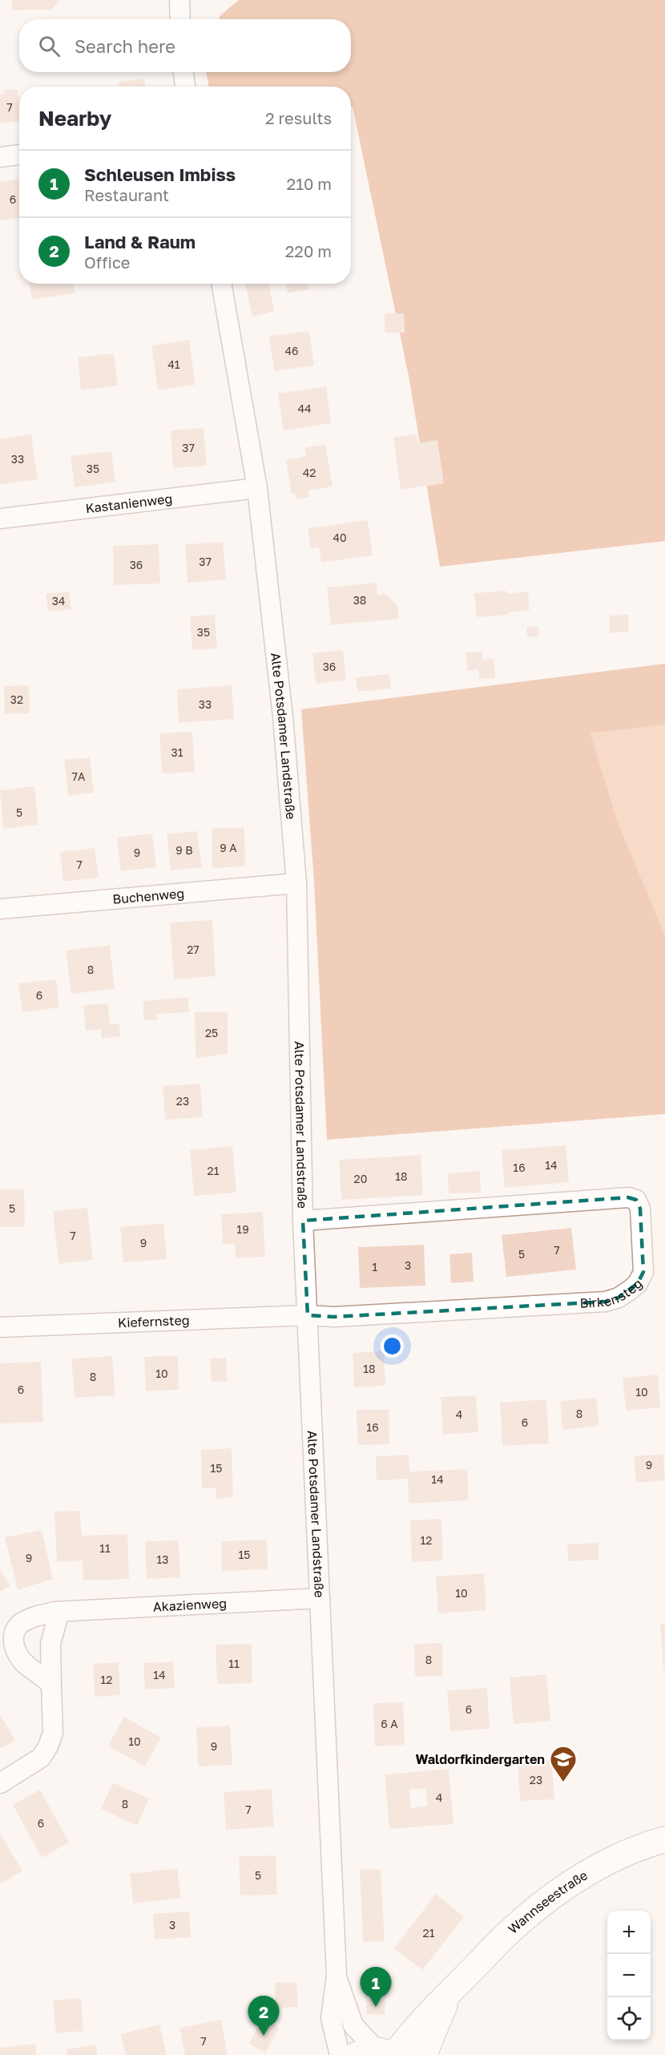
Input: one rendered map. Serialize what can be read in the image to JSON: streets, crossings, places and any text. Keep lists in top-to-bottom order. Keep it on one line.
{"streets":{"street":["Kastanienweg","Alte Potsdamer Landstraße","Buchenweg","Birkensteg","Kiefernsteg","Akazienweg","Wannseestraße"]},"crossings":[["Kastanienweg","Alte Potsdamer Landstraße"],["Alte Potsdamer Landstraße","Buchenweg"],["Alte Potsdamer Landstraße","Birkensteg"],["Alte Potsdamer Landstraße","Kiefernsteg"],["Alte Potsdamer Landstraße","Akazienweg"],["Alte Potsdamer Landstraße","Wannseestraße"],["Birkensteg","Kiefernsteg"]],"places":{"school or university":["Waldorfkindergarten"]},"house_numbers":["7","6","46","41","44","37","33","35","42","40","37","36","38","34","35","36","32","33","31","7A","5","9 A","9 B","9","7","27","8","6","25","23","14","16","21","18","20","5","19","7","9","7","5","3","1","18","10","8","6","10","8","4","6","16","9","15","14","12","11","15","9","13","10","8","11","14","12","6","6 A","10","9","23","4","8","7","6","5","3","21","7"],"page":{"search":"Search here","heading":["Nearby","2 results"],"list":[{"mark":"1","name":"Schleusen Imbiss","note":"Restaurant","value":"210 m"},{"mark":"2","name":"Land & Raum","note":"Office","value":"220 m"}],"map_buttons":["+","−"],"pins":["1","2"]}}
